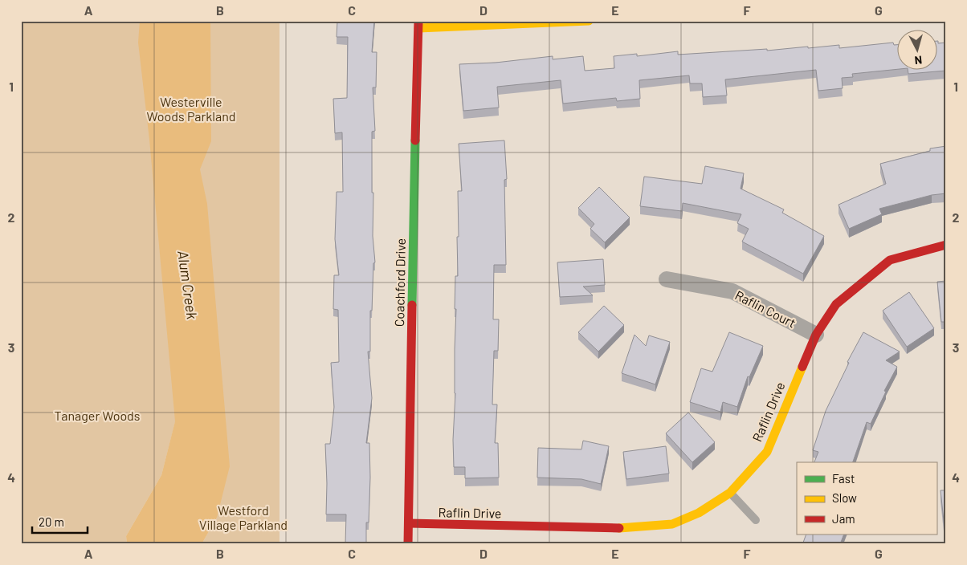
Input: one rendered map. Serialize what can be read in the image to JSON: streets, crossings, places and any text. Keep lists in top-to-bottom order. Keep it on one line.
{"streets":{"street":["Coachford Drive","Raflin Court","Raflin Drive"]},"crossings":[["Coachford Drive","Raflin Drive"],["Raflin Court","Raflin Drive"]],"water":["Alum Creek"],"parks":["Westerville Woods Parkland","Tanager Woods","Westford Village Parkland"],"legend":["Fast","Slow","Jam"],"scale_bar":"20 m","north":"bottom","grid":{"columns":["A","B","C","D","E","F","G"],"rows":["1","2","3","4"]}}
